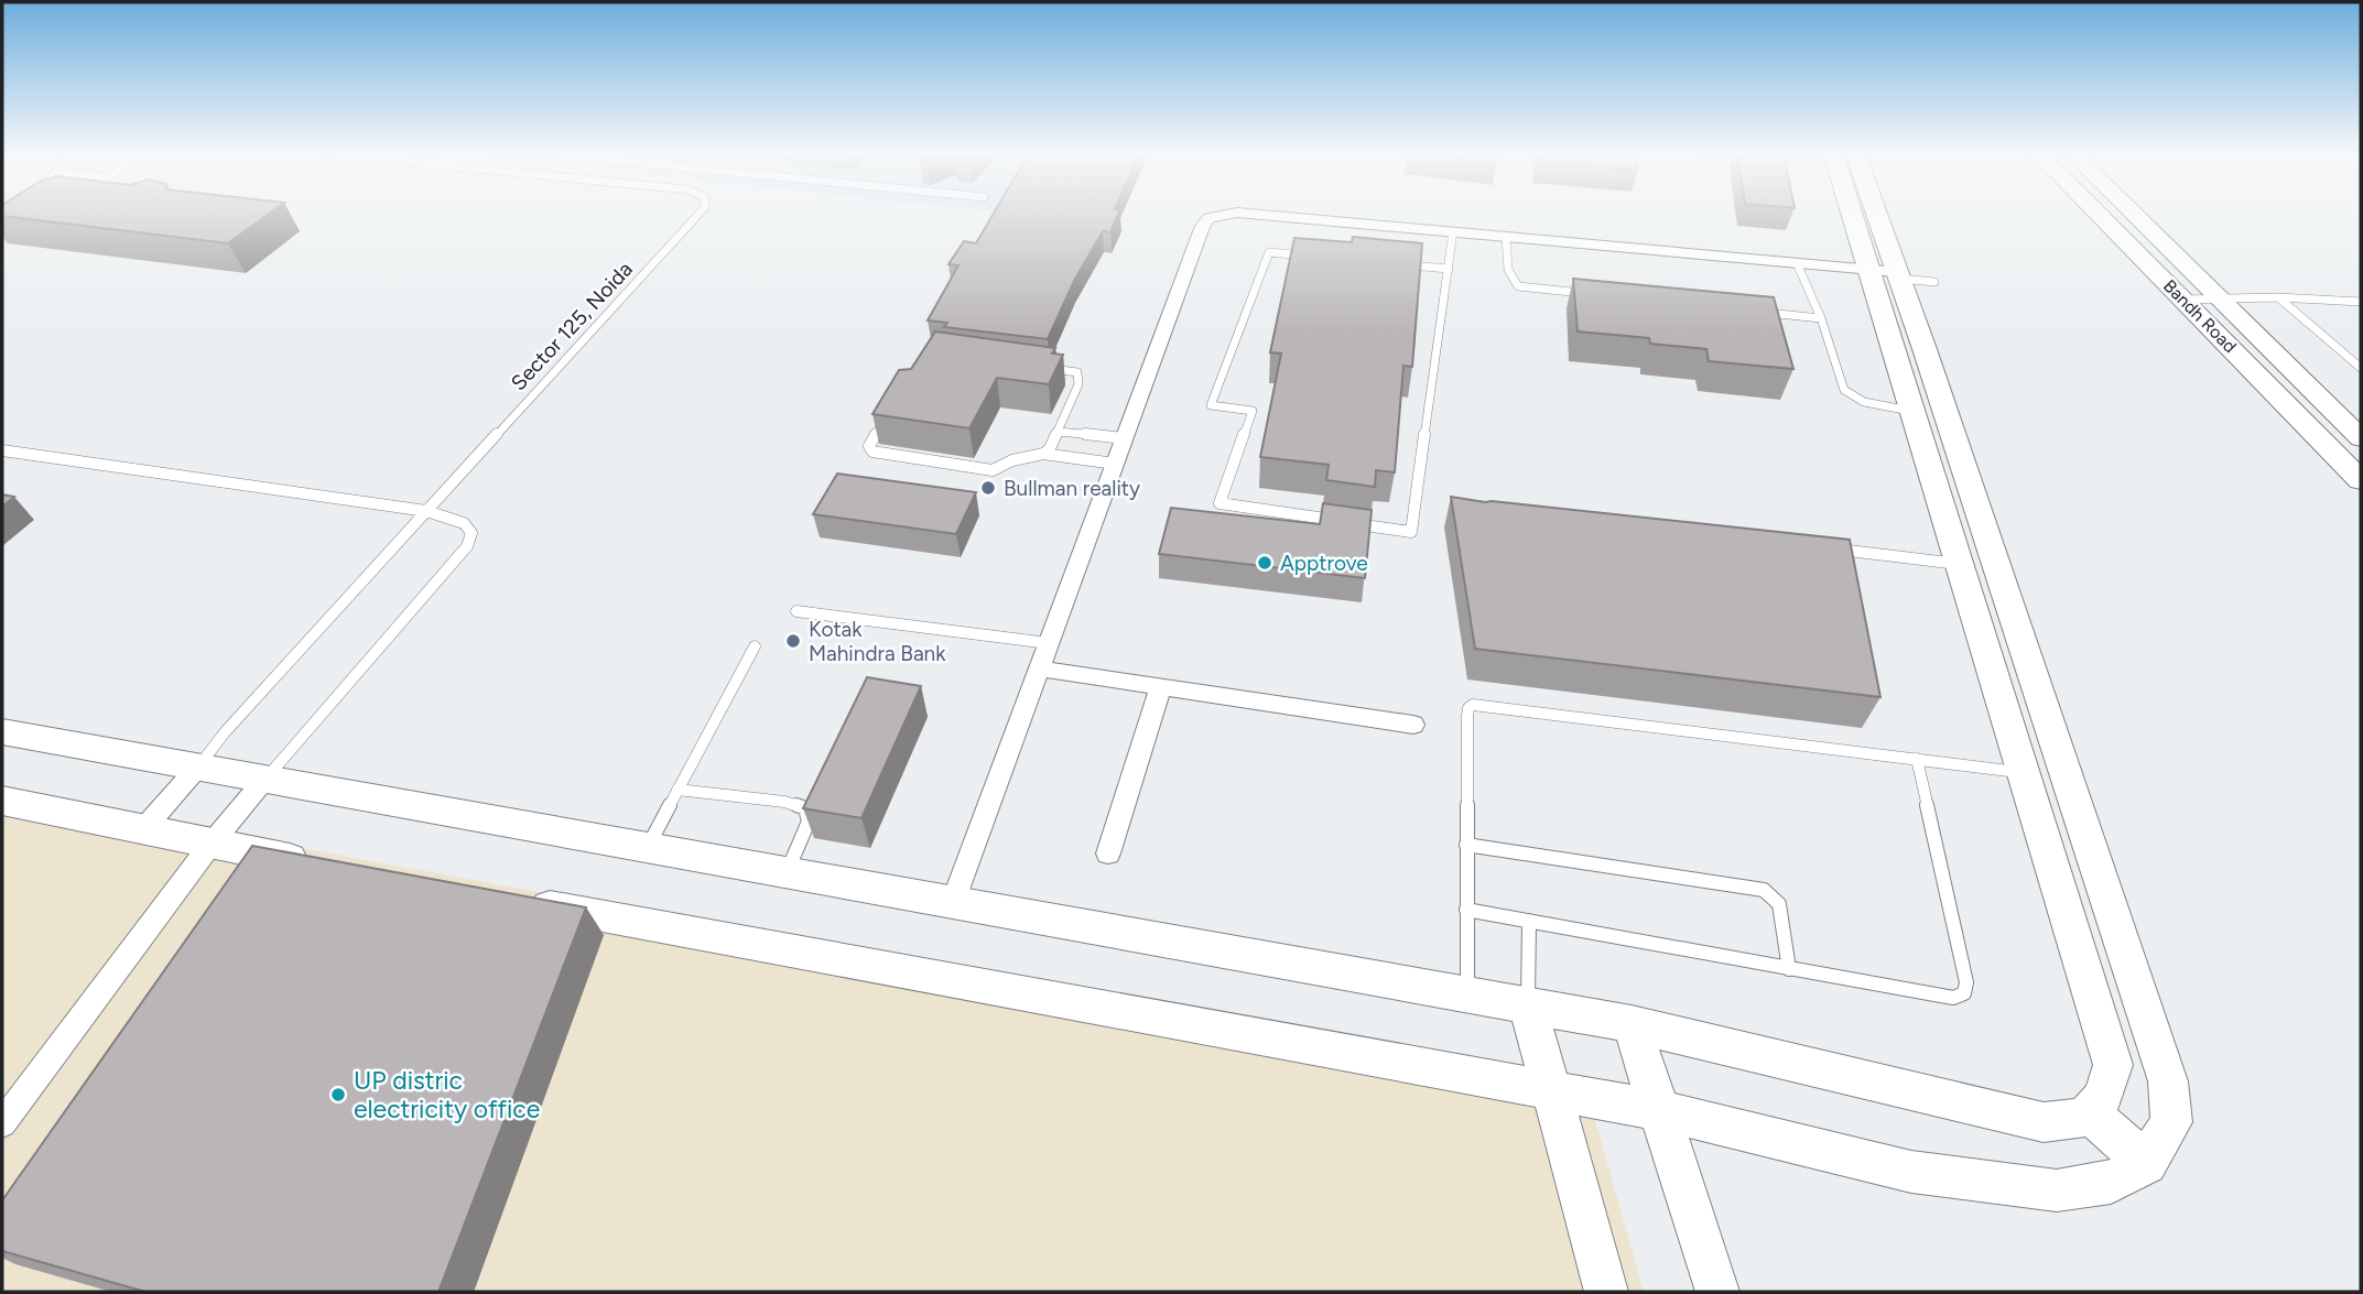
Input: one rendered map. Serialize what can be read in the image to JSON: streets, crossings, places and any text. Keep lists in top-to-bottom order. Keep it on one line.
{"streets":{"street":["Bandh Road"],"lane":["Sector 125, Noida"]},"places":["Bullman reality","Apptrove","Kotak Mahindra Bank","UP distric electricity office"]}
